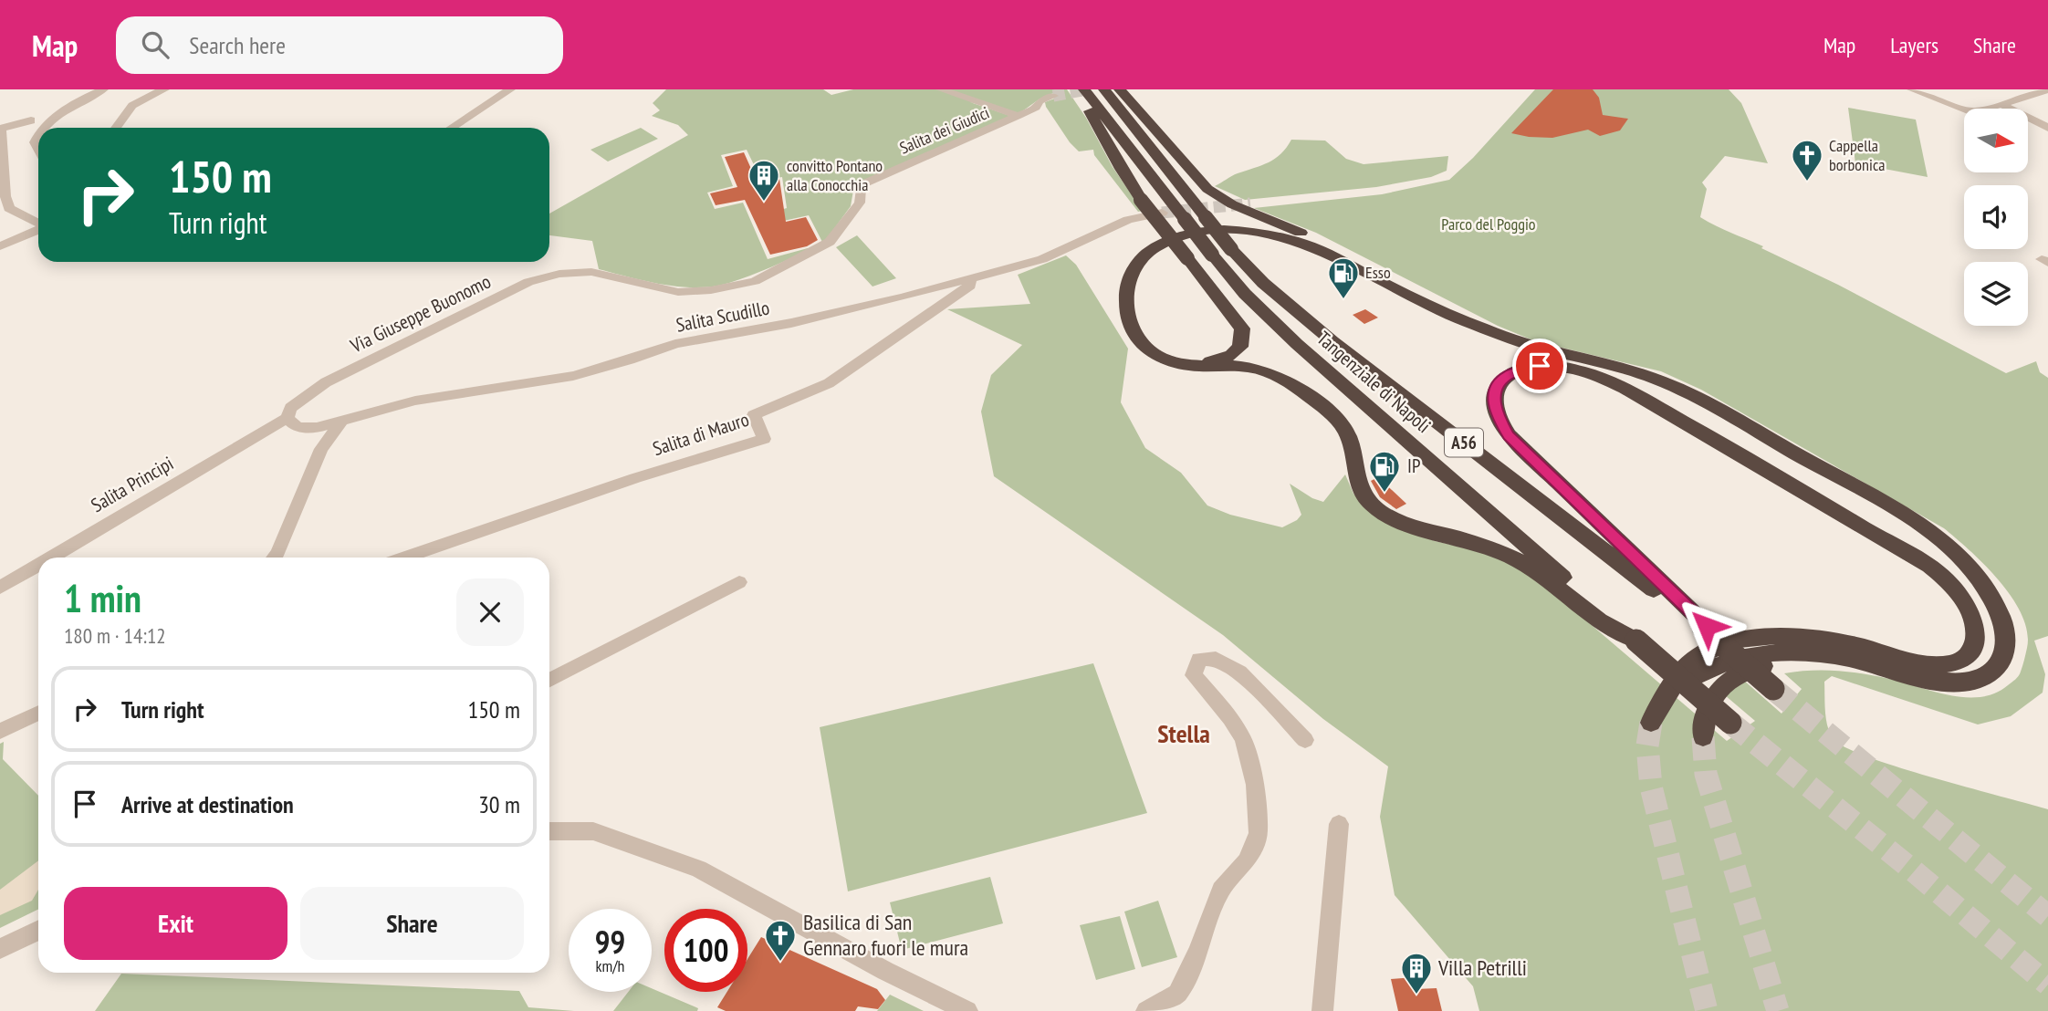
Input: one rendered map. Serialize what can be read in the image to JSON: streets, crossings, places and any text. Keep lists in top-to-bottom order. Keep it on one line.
{"streets":{"highway":["Tangenziale di Napoli","A56"],"street":["Salita dei Giudici","Via Giuseppe Buonomo","Salita Scudillo","Salita di Mauro","Salita Principi"]},"crossings":[["Salita dei Giudici","Via Giuseppe Buonomo"],["Via Giuseppe Buonomo","Salita Scudillo"],["Via Giuseppe Buonomo","Salita Principi"],["Salita Scudillo","Salita di Mauro"],["Salita Scudillo","Salita Principi"]],"districts":["Stella"],"parks":["Parco del Poggio"],"places":{"church":["Cappella borbonica","Basilica di San Gennaro fuori le mura"],"building":["convitto Pontano alla Conocchia","Villa Petrilli"],"fuel station":["Esso","IP"]},"north":"right","page":{"header":"Map","search":"Search here","nav":["Map","Layers","Share"],"turn":["150 m","Turn right"],"heading":["1 min","180 m · 14:12"],"list":[{"name":"Turn right","value":"150 m"},{"name":"Arrive at destination","value":"30 m"}],"buttons":["Exit","Share"],"speed":"99 km/h","limit":"100"}}
